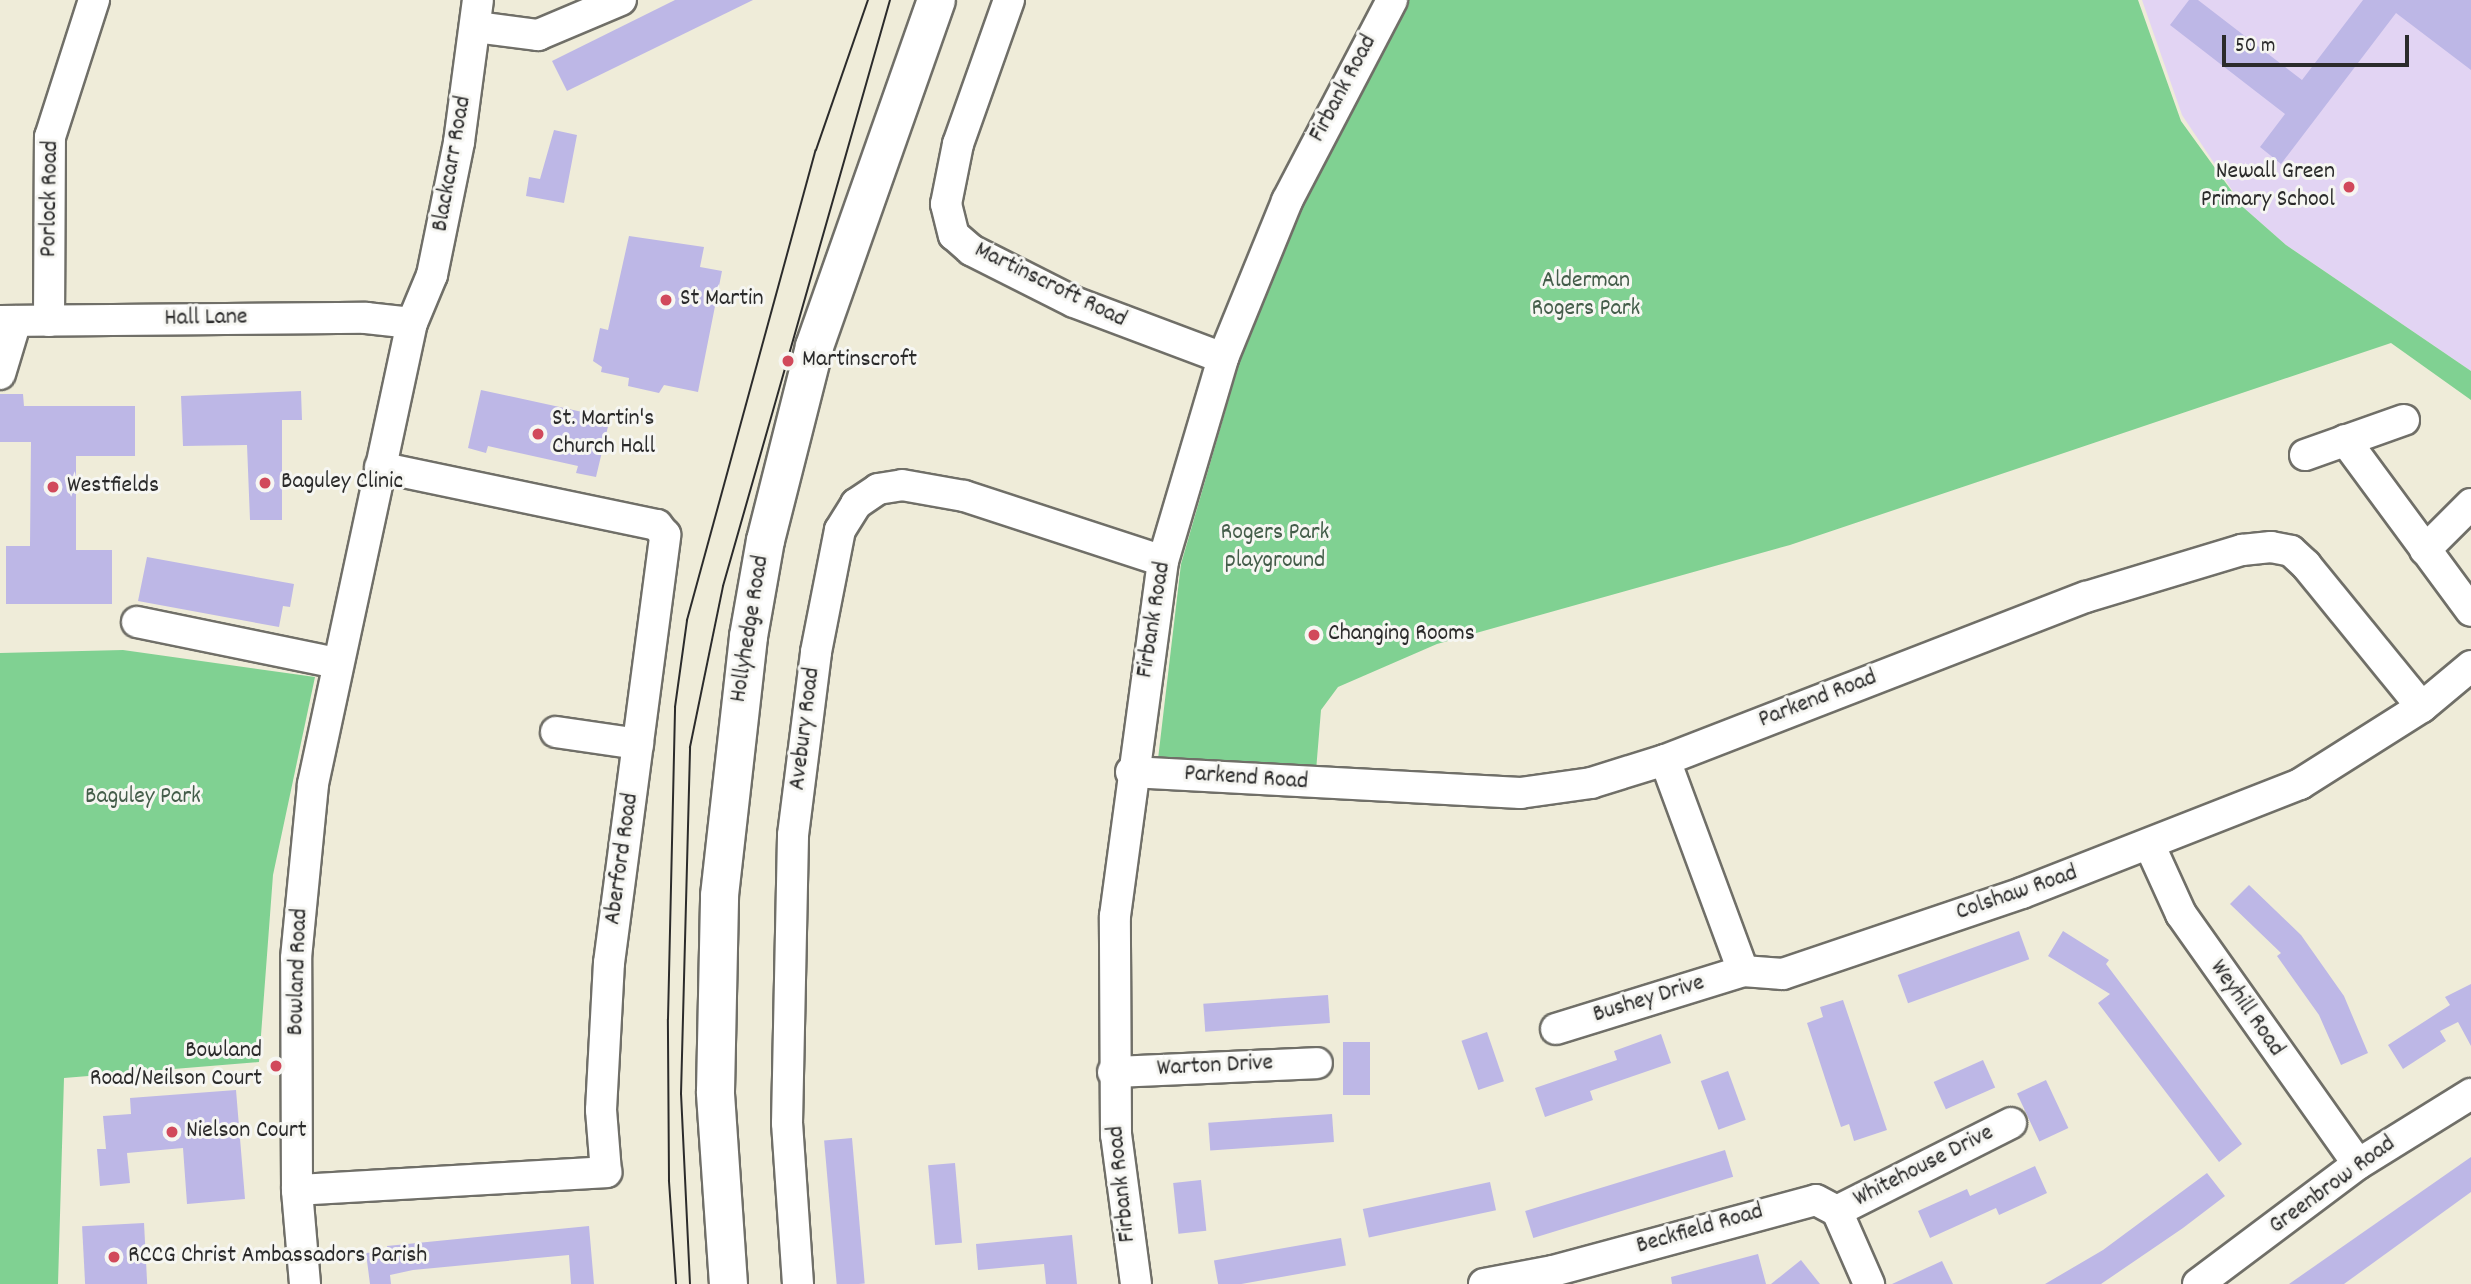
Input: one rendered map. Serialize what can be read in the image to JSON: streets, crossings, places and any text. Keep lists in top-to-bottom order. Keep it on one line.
{"streets":{"street":["Firbank Road","Blackcarr Road","Porlock Road","Martinscroft Road","Hall Lane","Hollyhedge Road","Parkend Road","Avebury Road","Aberford Road","Colshaw Road","Bowland Road","Bushey Drive","Weyhill Road","Warton Drive","Whitehouse Drive","Greenbrow Road","Beckfield Road"]},"crossings":[["Firbank Road","Martinscroft Road"],["Firbank Road","Parkend Road"],["Firbank Road","Avebury Road"],["Firbank Road","Warton Drive"],["Blackcarr Road","Hall Lane"],["Blackcarr Road","Bowland Road"],["Porlock Road","Hall Lane"],["Hall Lane","Bowland Road"],["Parkend Road","Colshaw Road"],["Aberford Road","Bowland Road"],["Colshaw Road","Bushey Drive"],["Colshaw Road","Weyhill Road"],["Weyhill Road","Greenbrow Road"],["Whitehouse Drive","Beckfield Road"]],"parks":["Alderman Rogers Park","Rogers Park playground","Baguley Park"],"places":["Newall Green Primary School","St Martin","Martinscroft","St. Martin's Church Hall","Baguley Clinic","Westfields","Changing Rooms","Bowland Road/Neilson Court","Nielson Court","RCCG Christ Ambassadors Parish"],"scale_bar":"50 m"}
